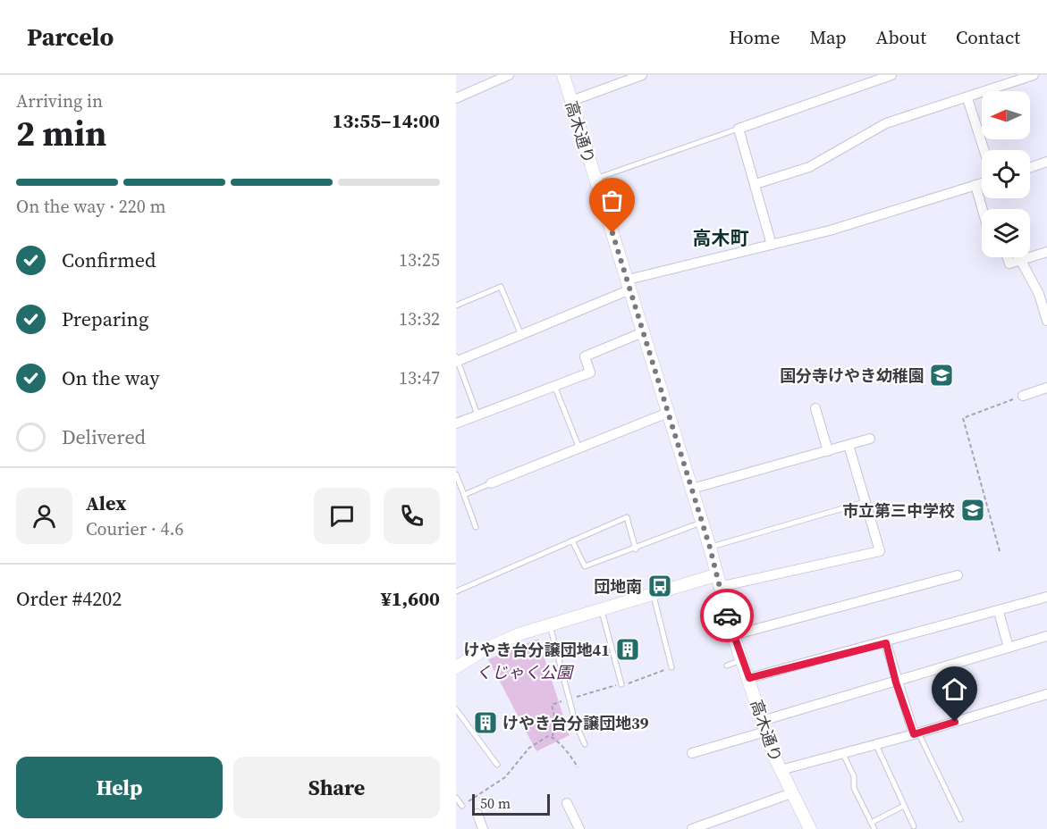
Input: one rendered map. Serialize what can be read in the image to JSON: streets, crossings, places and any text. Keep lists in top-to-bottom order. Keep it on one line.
{"streets":{"street":["高木通り"]},"districts":["高木町"],"parks":["くじゃく公園"],"places":{"school or university":["国分寺けやき幼稚園","市立第三中学校"],"bus stop":["団地南"],"building":["けやき台分譲団地41","けやき台分譲団地39"]},"scale_bar":"50 m","north":"left","page":{"header":"Parcelo","nav":["Home","Map","About","Contact"],"heading":["2 min","Arriving in","13:55–14:00"],"panel":["Alex","Courier · 4.6","Order #4202","¥1,600"],"bar":"On the way · 220 m","list":[["Confirmed","13:25"],["Preparing","13:32"],["On the way","13:47"],"Delivered"],"buttons":["Help","Share"],"scale":"50 m"}}
